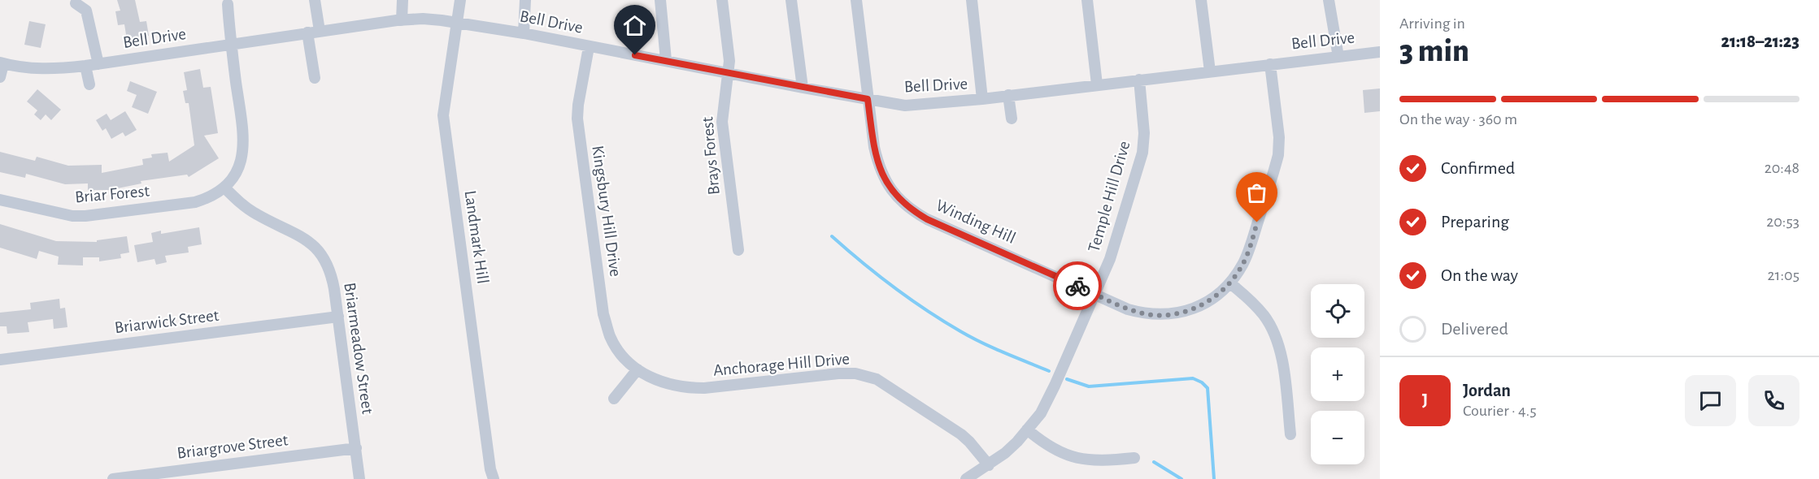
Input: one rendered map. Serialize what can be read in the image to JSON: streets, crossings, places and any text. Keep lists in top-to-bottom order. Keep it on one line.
{"streets":{"street":["Bell Drive","Brays Forest","Briar Forest","Temple Hill Drive","Kingsbury Hill Drive","Winding Hill","Landmark Hill","Briarwick Street","Briarmeadow Street","Anchorage Hill Drive","Briargrove Street"]},"crossings":[["Bell Drive","Brays Forest"],["Bell Drive","Temple Hill Drive"],["Bell Drive","Kingsbury Hill Drive"],["Bell Drive","Winding Hill"],["Bell Drive","Landmark Hill"],["Briar Forest","Briarmeadow Street"],["Temple Hill Drive","Winding Hill"],["Temple Hill Drive","Anchorage Hill Drive"],["Kingsbury Hill Drive","Anchorage Hill Drive"],["Briarwick Street","Briarmeadow Street"],["Briarmeadow Street","Briargrove Street"]],"page":{"heading":["3 min","Arriving in","21:18–21:23"],"panel":["Jordan","Courier · 4.5"],"bar":"On the way · 360 m","list":[["Confirmed","20:48"],["Preparing","20:53"],["On the way","21:05"],"Delivered"],"map_buttons":["+","−"],"round":"J"}}
